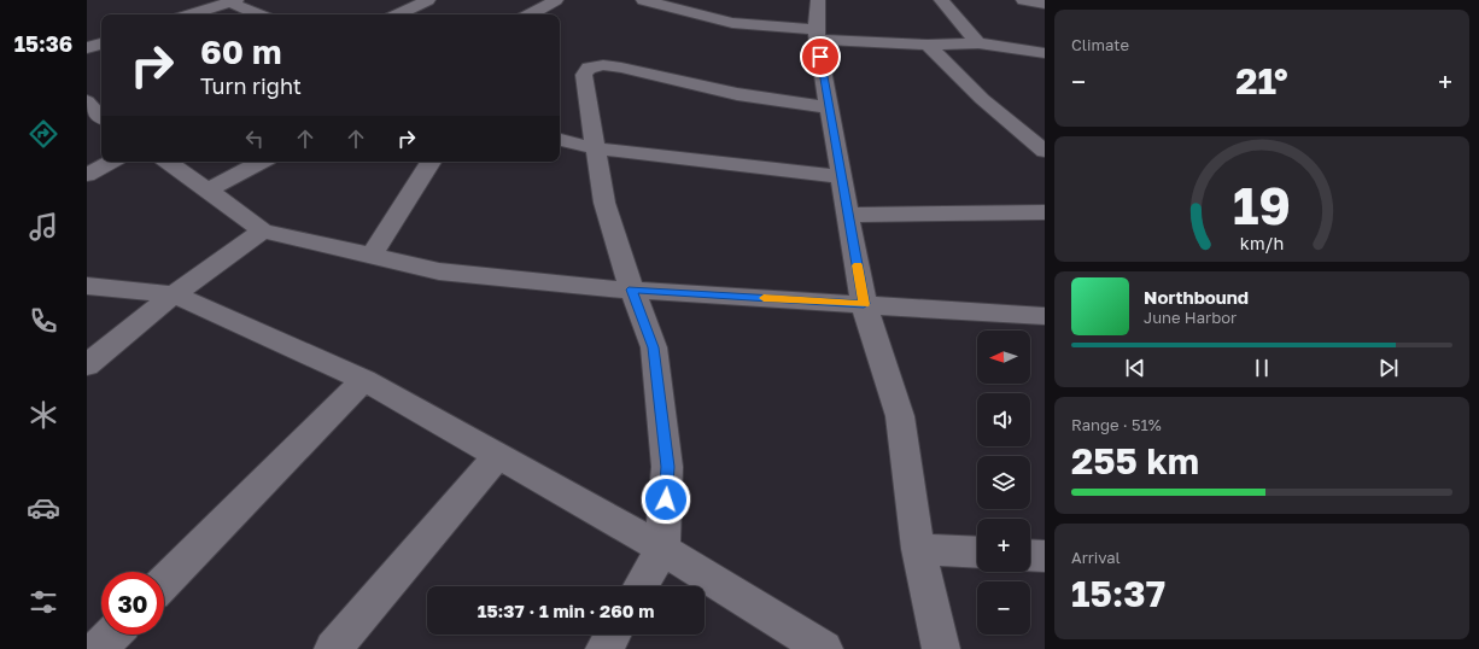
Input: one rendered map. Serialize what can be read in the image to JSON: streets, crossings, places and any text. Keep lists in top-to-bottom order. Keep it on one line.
{"north":"left","page":{"tabs":"15:36","tile":["Climate",["Range · 51%","255 km"],["Arrival","15:37"]],"turn":["60 m","Turn right"],"heat":["−","21°","+"],"song":["Northbound","June Harbor"],"map_buttons":["+","−"],"limit":"30","trip":"15:37 · 1 min · 260 m","gauge":["19","km/h"]}}
